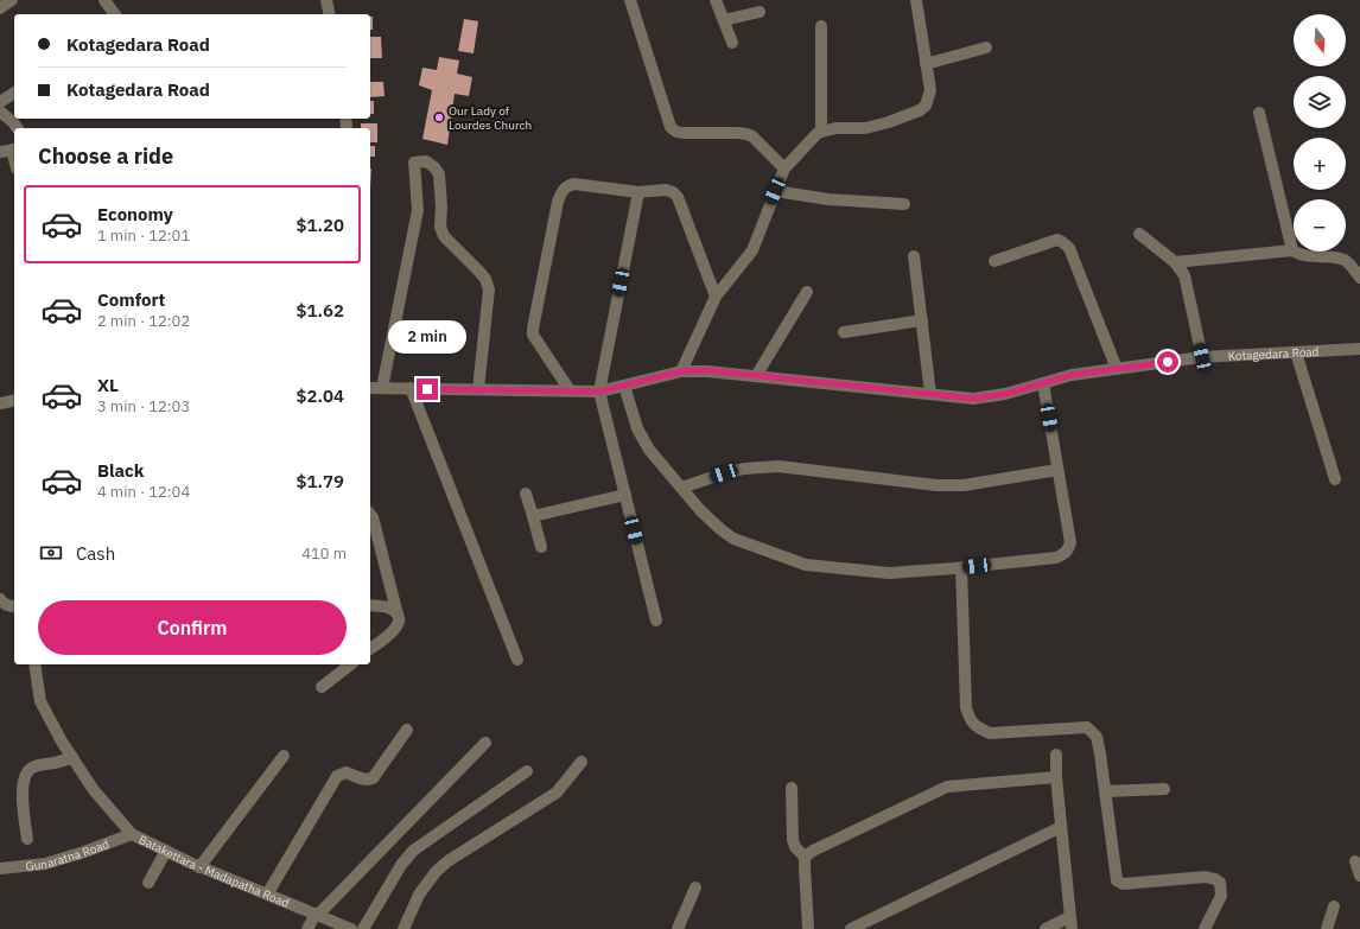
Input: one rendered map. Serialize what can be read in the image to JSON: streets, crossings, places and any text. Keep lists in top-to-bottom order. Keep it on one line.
{"streets":{"street":["Kotagedara Road","Gunaratna Road","Batakettara - Madapatha Road"]},"crossings":[["Gunaratna Road","Batakettara - Madapatha Road"]],"places":["Our Lady of Lourdes Church"],"north":"bottom","page":{"map_buttons":["+","−"],"banner":["Kotagedara Road","Kotagedara Road"],"heading":"Choose a ride","list":[{"name":"Economy","note":"1 min · 12:01","value":"$1.20"},{"name":"Comfort","note":"2 min · 12:02","value":"$1.62"},{"name":"XL","note":"3 min · 12:03","value":"$2.04"},{"name":"Black","note":"4 min · 12:04","value":"$1.79"}],"bubble":"2 min","pay":["Cash","410 m"],"buttons":"Confirm"}}
